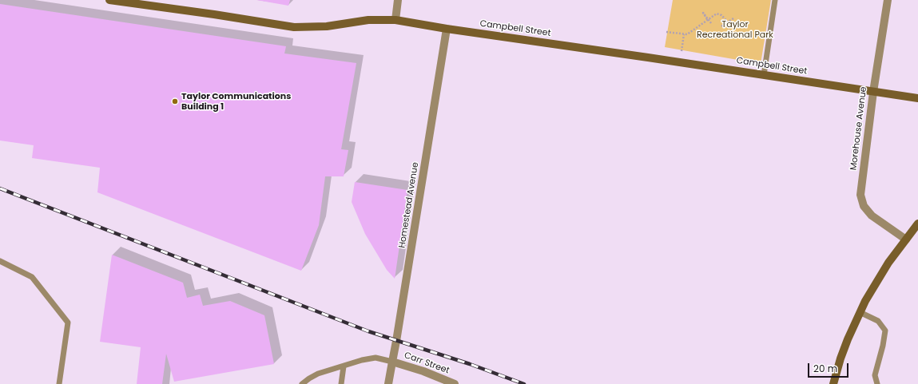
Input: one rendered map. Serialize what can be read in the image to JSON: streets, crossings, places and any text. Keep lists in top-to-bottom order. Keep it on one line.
{"streets":{"street":["Campbell Street","Morehouse Avenue","Homestead Avenue","Carr Street"]},"crossings":[["Campbell Street","Morehouse Avenue"],["Campbell Street","Homestead Avenue"],["Homestead Avenue","Carr Street"]],"parks":["Taylor Recreational Park"],"places":["Taylor Communications Building 1"],"scale_bar":"20 m"}
